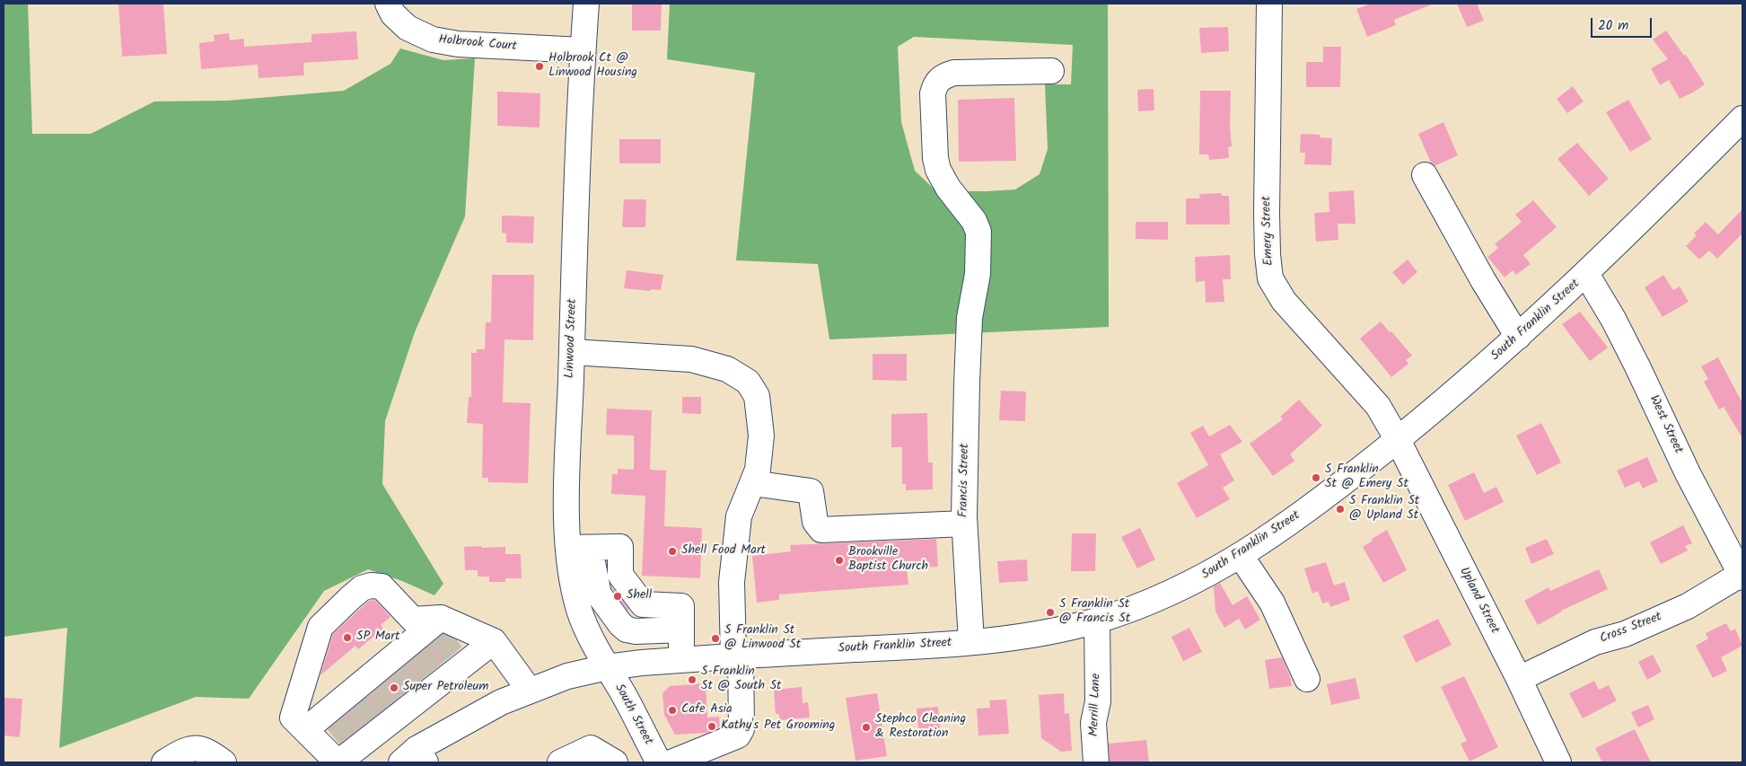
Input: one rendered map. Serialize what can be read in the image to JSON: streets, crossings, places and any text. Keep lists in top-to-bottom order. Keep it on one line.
{"streets":{"main road":["Holbrook Court","Emery Street","South Franklin Street","Linwood Street","West Street","Francis Street","Upland Street","Cross Street","Merrill Lane","South Street"]},"crossings":[["Holbrook Court","Linwood Street"],["Emery Street","South Franklin Street"],["Emery Street","Upland Street"],["South Franklin Street","Linwood Street"],["South Franklin Street","West Street"],["South Franklin Street","Francis Street"],["South Franklin Street","Upland Street"],["South Franklin Street","Merrill Lane"],["South Franklin Street","South Street"],["Linwood Street","South Street"],["West Street","Cross Street"],["Upland Street","Cross Street"]],"places":["Holbrook Ct @ Linwood Housing","S Franklin St @ Emery St","S Franklin St @ Upland St","Shell Food Mart","Brookville Baptist Church","Shell","S Franklin St @ Francis St","SP Mart","S Franklin St @ Linwood St","S Franklin St @ South St","Super Petroleum","Cafe Asia","Kathy's Pet Grooming","Stephco Cleaning & Restoration"],"scale_bar":"20 m"}
